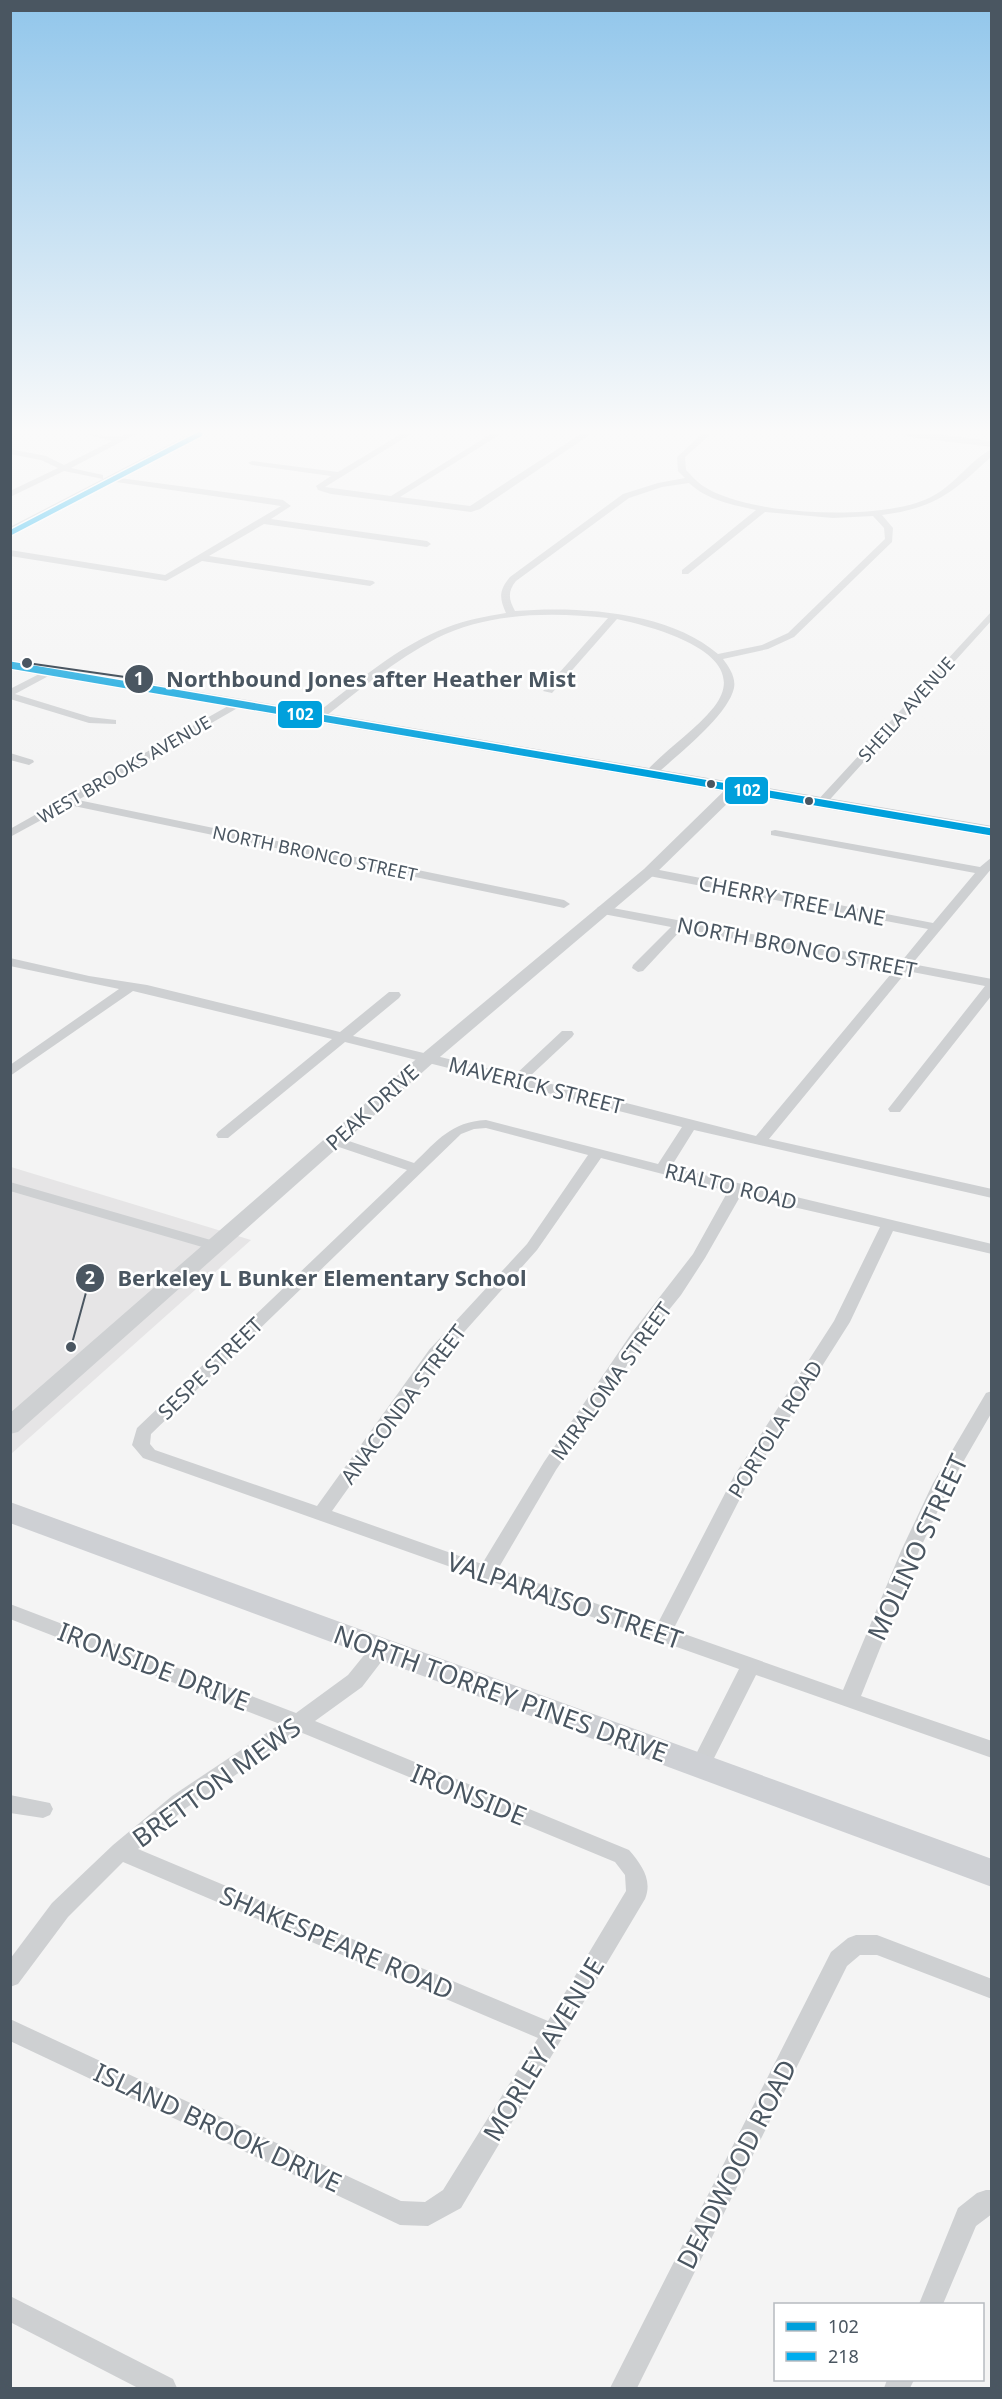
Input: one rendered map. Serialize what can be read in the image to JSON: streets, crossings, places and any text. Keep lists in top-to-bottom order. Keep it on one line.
{"streets":{"main road":["NORTH TORREY PINES DRIVE"],"street":["SHEILA AVENUE","WEST BROOKS AVENUE","NORTH BRONCO STREET","CHERRY TREE LANE","MAVERICK STREET","PEAK DRIVE","RIALTO ROAD","SESPE STREET","MIRALOMA STREET","ANACONDA STREET","PORTOLA ROAD","MOLINO STREET","VALPARAISO STREET","IRONSIDE DRIVE","BRETTON MEWS","IRONSIDE","SHAKESPEARE ROAD","MORLEY AVENUE","ISLAND BROOK DRIVE","DEADWOOD ROAD"]},"crossings":[["WEST BROOKS AVENUE","NORTH BRONCO STREET"],["NORTH BRONCO STREET","PEAK DRIVE"],["CHERRY TREE LANE","PEAK DRIVE"],["MAVERICK STREET","PEAK DRIVE"],["RIALTO ROAD","SESPE STREET"],["RIALTO ROAD","MIRALOMA STREET"],["RIALTO ROAD","ANACONDA STREET"],["RIALTO ROAD","PORTOLA ROAD"],["SESPE STREET","VALPARAISO STREET"],["MIRALOMA STREET","VALPARAISO STREET"],["ANACONDA STREET","VALPARAISO STREET"],["PORTOLA ROAD","VALPARAISO STREET"],["MOLINO STREET","VALPARAISO STREET"],["IRONSIDE DRIVE","BRETTON MEWS"],["IRONSIDE DRIVE","IRONSIDE"],["NORTH TORREY PINES DRIVE","BRETTON MEWS"],["BRETTON MEWS","IRONSIDE"],["BRETTON MEWS","SHAKESPEARE ROAD"],["IRONSIDE","MORLEY AVENUE"],["SHAKESPEARE ROAD","MORLEY AVENUE"],["MORLEY AVENUE","ISLAND BROOK DRIVE"]],"places":["Northbound Jones after Heather Mist","Berkeley L Bunker Elementary School"],"lines":["transit line 102"],"legend":["102","218"]}
